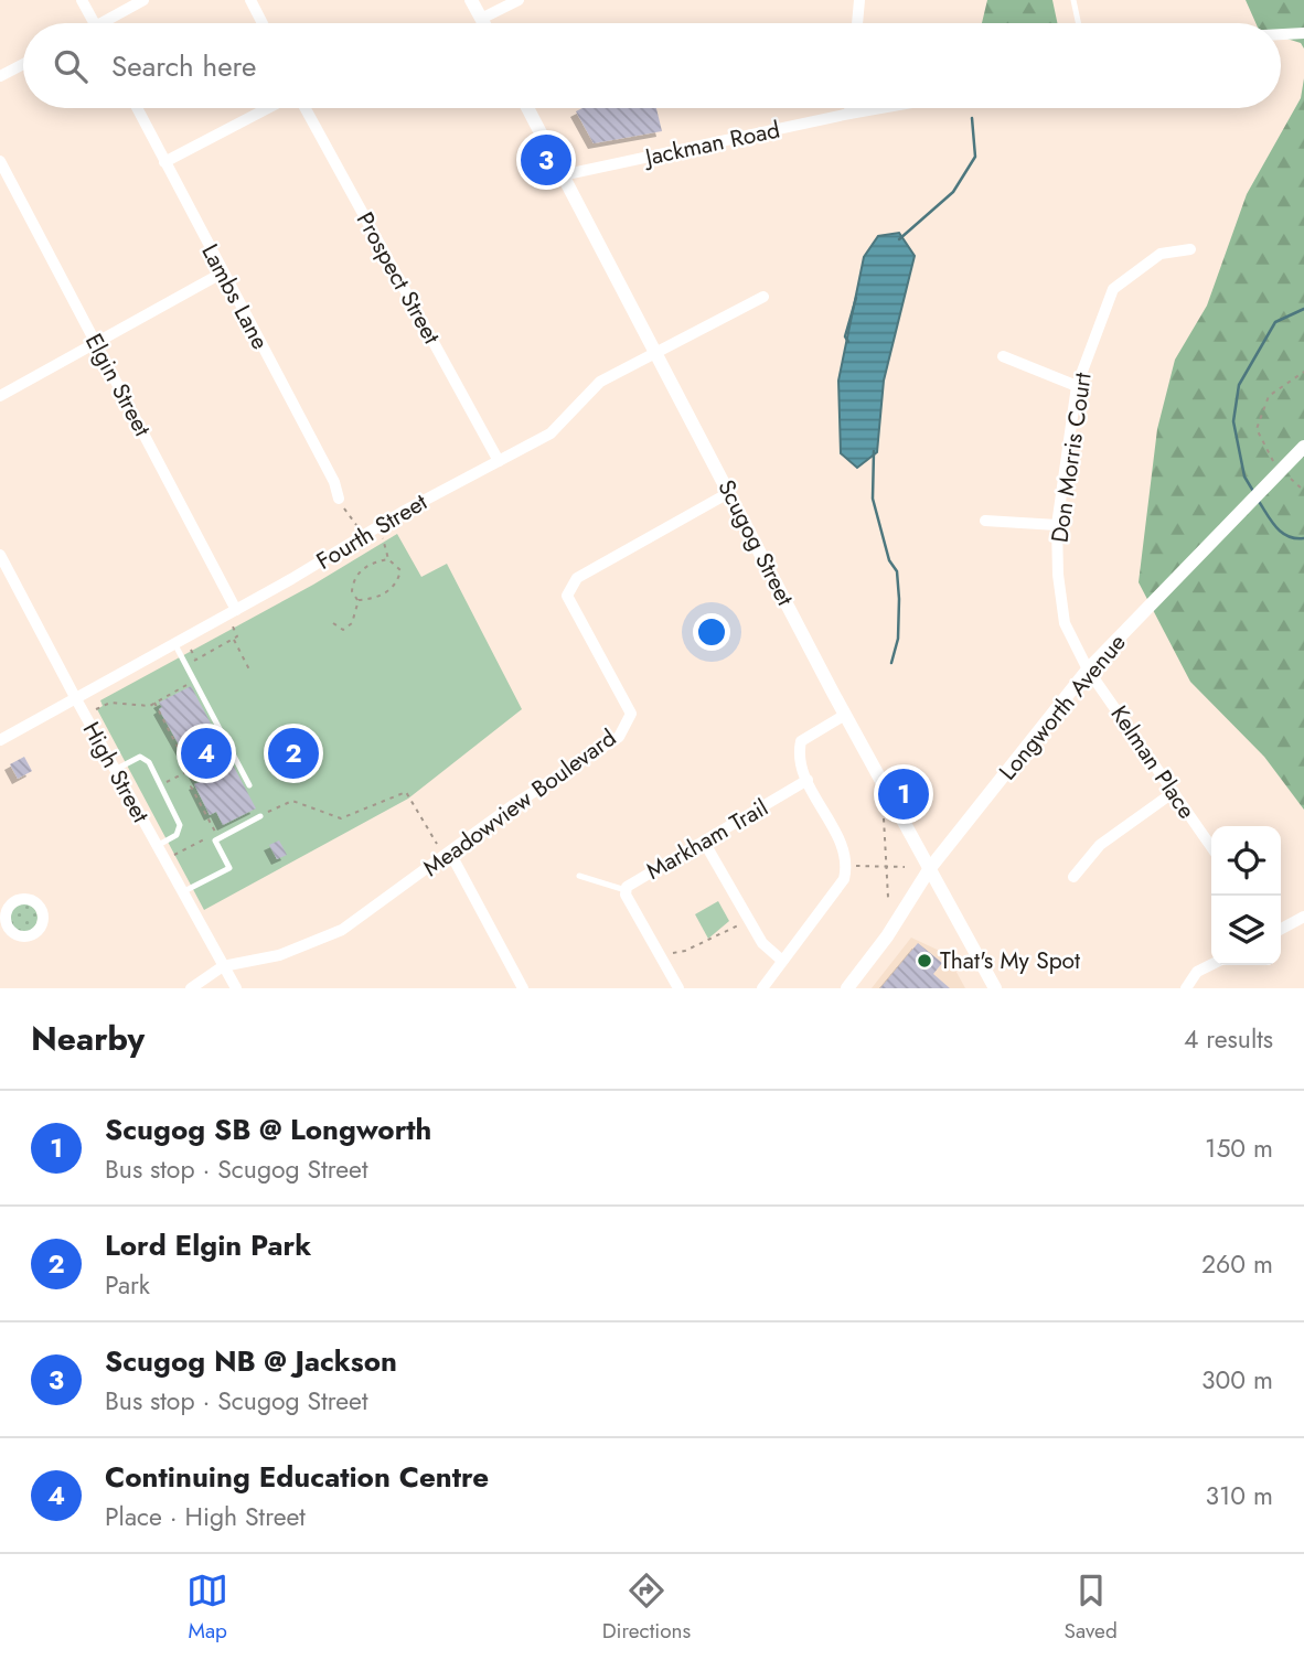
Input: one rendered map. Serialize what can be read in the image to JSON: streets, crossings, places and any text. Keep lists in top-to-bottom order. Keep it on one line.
{"streets":{"street":["Jackman Road","Prospect Street","Lambs Lane","Elgin Street","Don Morris Court","Fourth Street","Scugog Street","Longworth Avenue","Kelman Place","High Street","Meadowview Boulevard","Markham Trail"]},"crossings":[["Jackman Road","Scugog Street"],["Prospect Street","Fourth Street"],["Elgin Street","Fourth Street"],["Don Morris Court","Longworth Avenue"],["Don Morris Court","Kelman Place"],["Fourth Street","Scugog Street"],["Fourth Street","High Street"],["Scugog Street","Longworth Avenue"],["Scugog Street","Meadowview Boulevard"],["Longworth Avenue","Kelman Place"],["High Street","Meadowview Boulevard"]],"places":["That's My Spot"],"page":{"search":"Search here","pins":["3","2","4","1"],"heading":["Nearby","4 results"],"list":[{"mark":"1","name":"Scugog SB @ Longworth","note":"Bus stop · Scugog Street","value":"150 m"},{"mark":"2","name":"Lord Elgin Park","note":"Park","value":"260 m"},{"mark":"3","name":"Scugog NB @ Jackson","note":"Bus stop · Scugog Street","value":"300 m"},{"mark":"4","name":"Continuing Education Centre","note":"Place · High Street","value":"310 m"}],"nav":["Map","Directions","Saved"]}}
